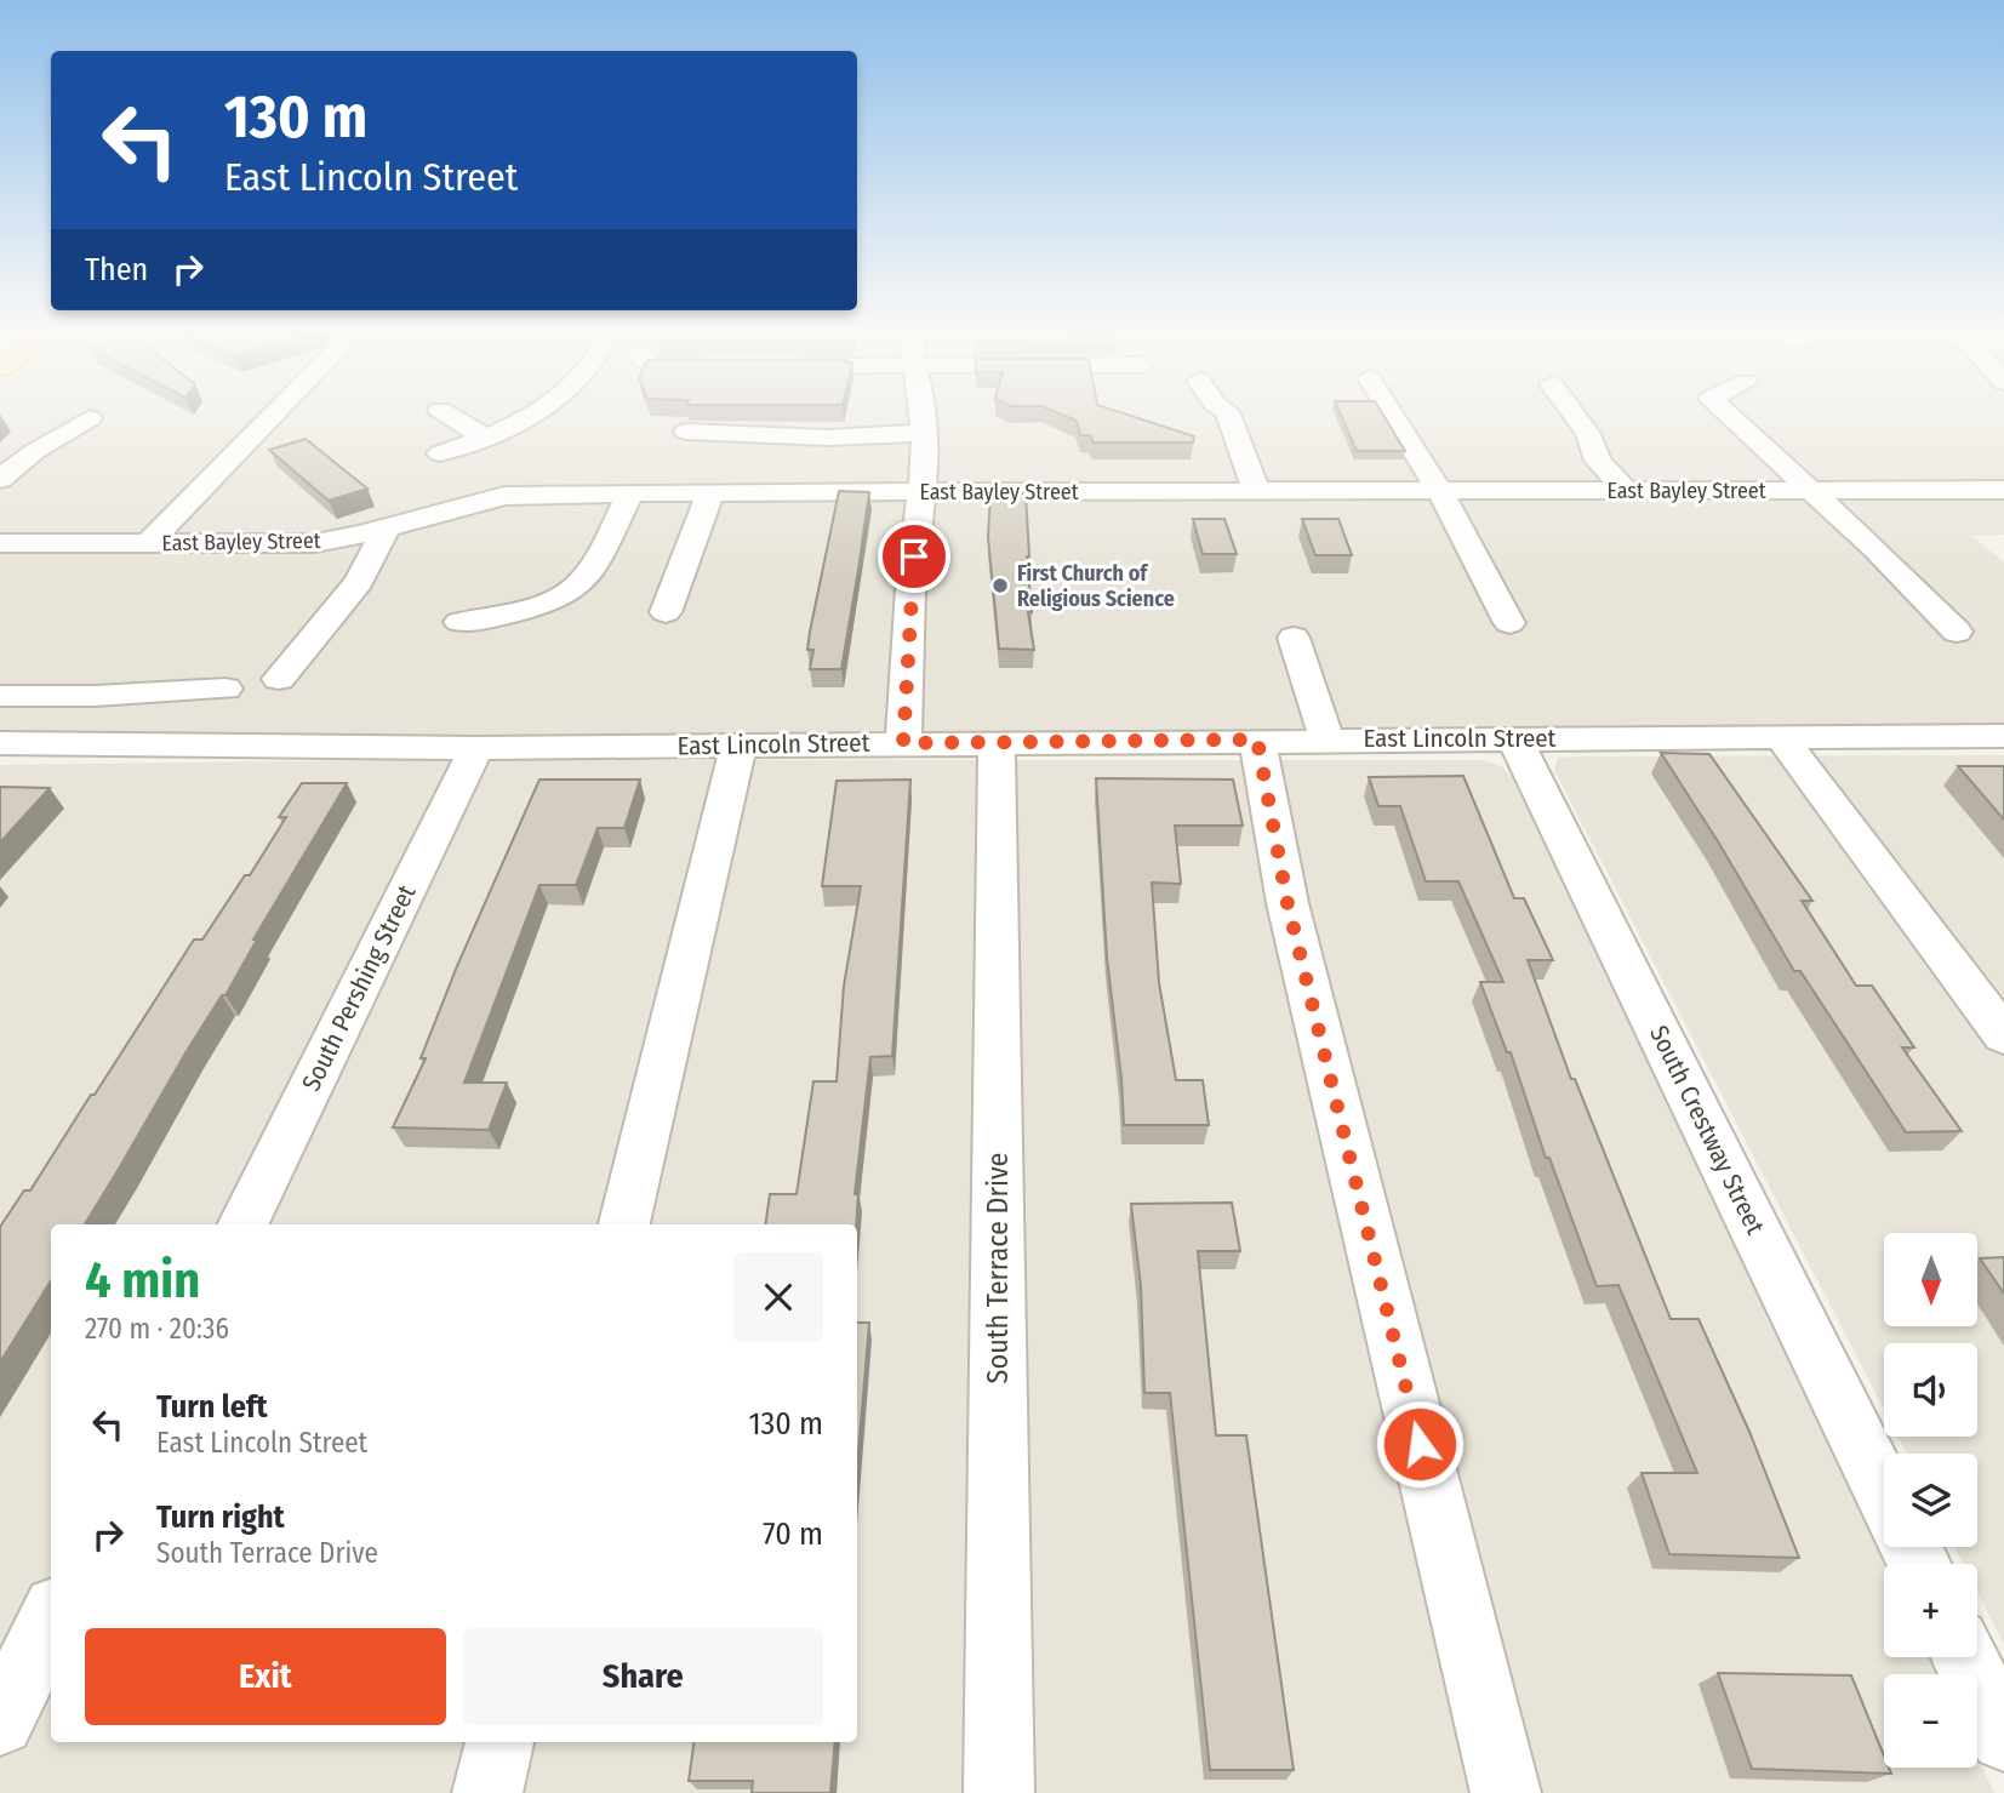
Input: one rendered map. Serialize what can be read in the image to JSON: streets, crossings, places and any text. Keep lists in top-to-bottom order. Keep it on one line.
{"streets":{"street":["East Bayley Street","East Lincoln Street","South Pershing Street","South Crestway Street","South Terrace Drive"]},"crossings":[["East Lincoln Street","South Pershing Street"],["East Lincoln Street","South Crestway Street"],["East Lincoln Street","South Terrace Drive"]],"places":["First Church of Religious Science"],"north":"bottom","page":{"turn":["130 m","East Lincoln Street"],"then":"Then","heading":["4 min","270 m · 20:36"],"map_buttons":["+","−"],"list":[{"name":"Turn left","note":"East Lincoln Street","value":"130 m"},{"name":"Turn right","note":"South Terrace Drive","value":"70 m"}],"buttons":["Exit","Share"]}}
